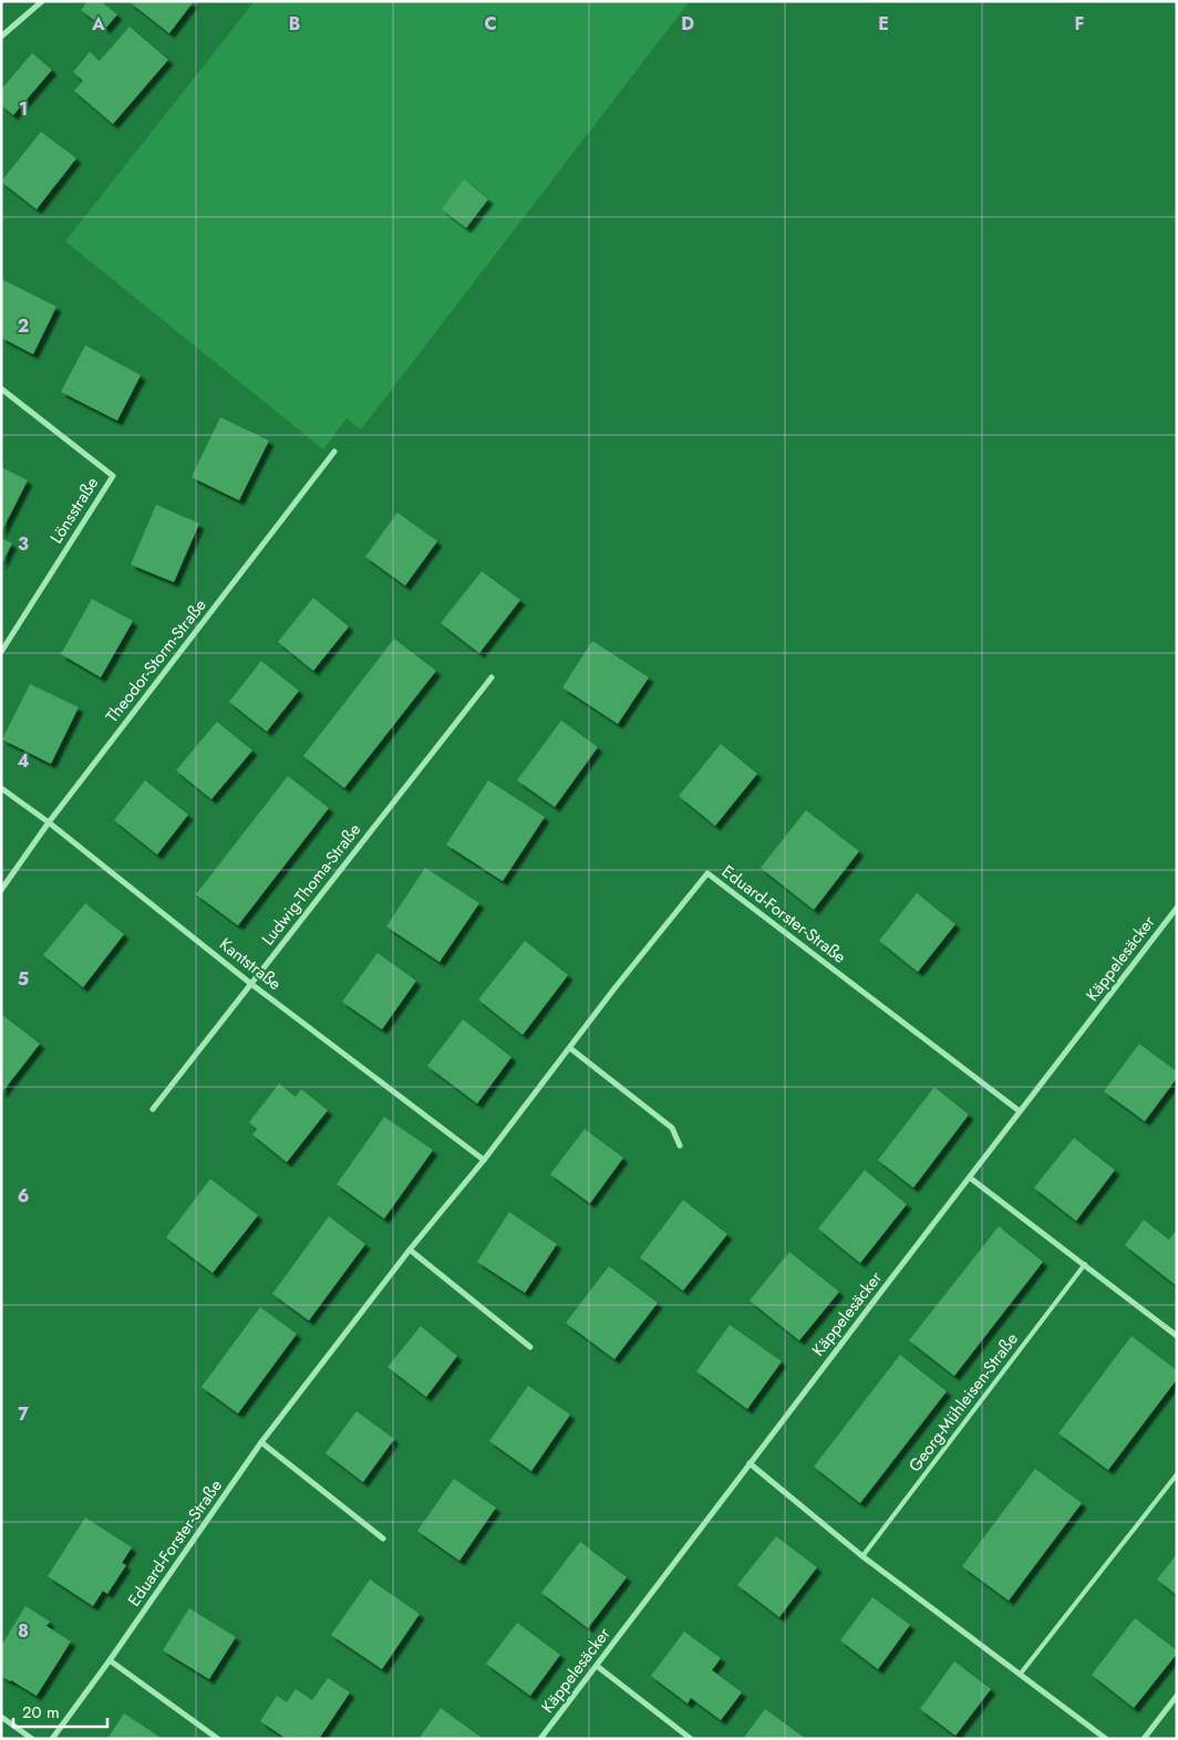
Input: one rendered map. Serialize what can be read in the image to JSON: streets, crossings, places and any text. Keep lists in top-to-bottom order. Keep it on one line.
{"streets":{"street":["Lönsstraße","Theodor-Storm-Straße","Ludwig-Thoma-Straße","Eduard-Forster-Straße","Käppelesäcker","Kantstraße"],"lane":["Georg-Mühleisen-Straße"]},"crossings":[["Theodor-Storm-Straße","Kantstraße"],["Ludwig-Thoma-Straße","Kantstraße"],["Eduard-Forster-Straße","Käppelesäcker"],["Eduard-Forster-Straße","Kantstraße"]],"scale_bar":"20 m","grid":{"columns":["A","B","C","D","E","F"],"rows":["1","2","3","4","5","6","7","8"]}}
